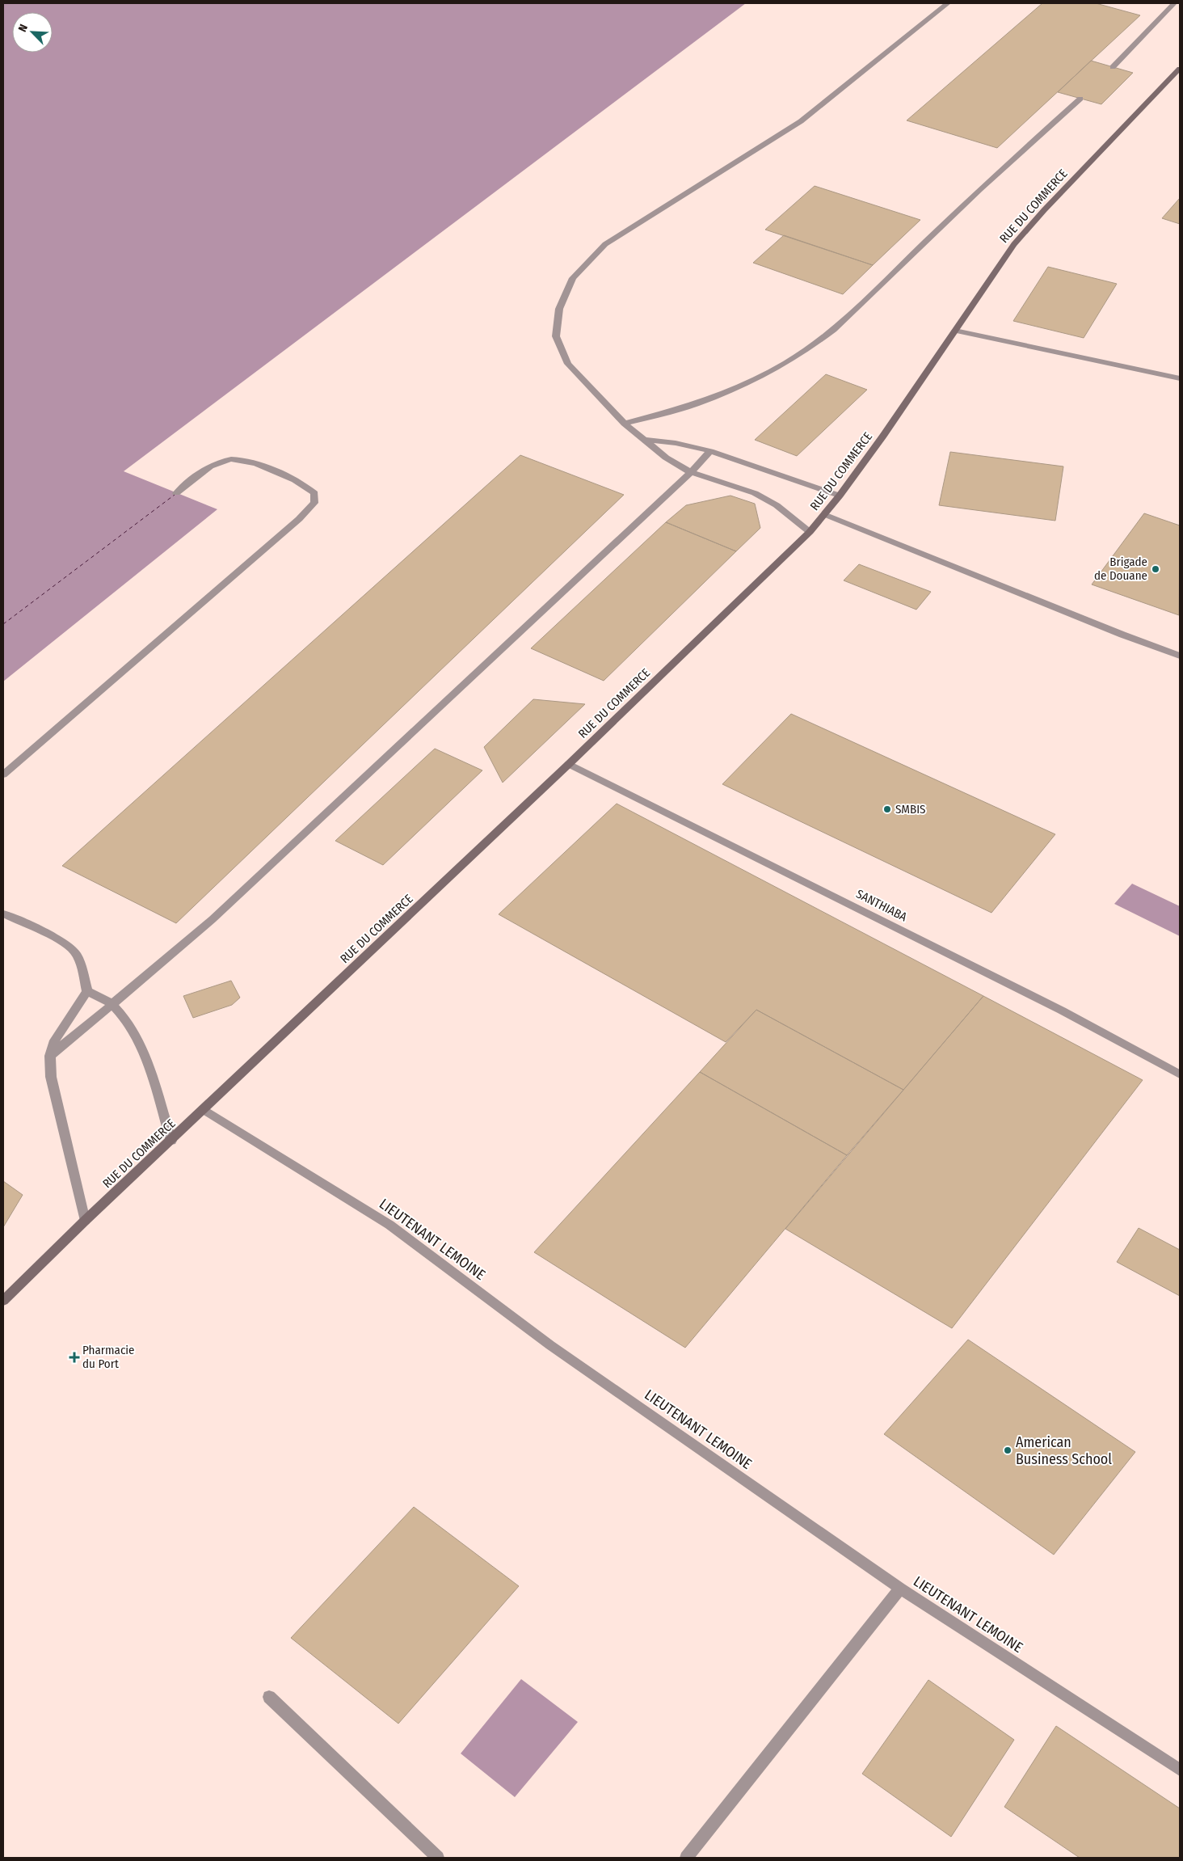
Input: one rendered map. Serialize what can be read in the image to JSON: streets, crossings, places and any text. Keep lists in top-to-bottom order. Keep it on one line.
{"streets":{"street":["RUE DU COMMERCE","SANTHIABA","LIEUTENANT LEMOINE"]},"crossings":[["RUE DU COMMERCE","SANTHIABA"],["RUE DU COMMERCE","LIEUTENANT LEMOINE"]],"places":{"other":["Brigade de Douane","SMBIS","American Business School"],"health":["Pharmacie du Port"]},"north":"top left"}
